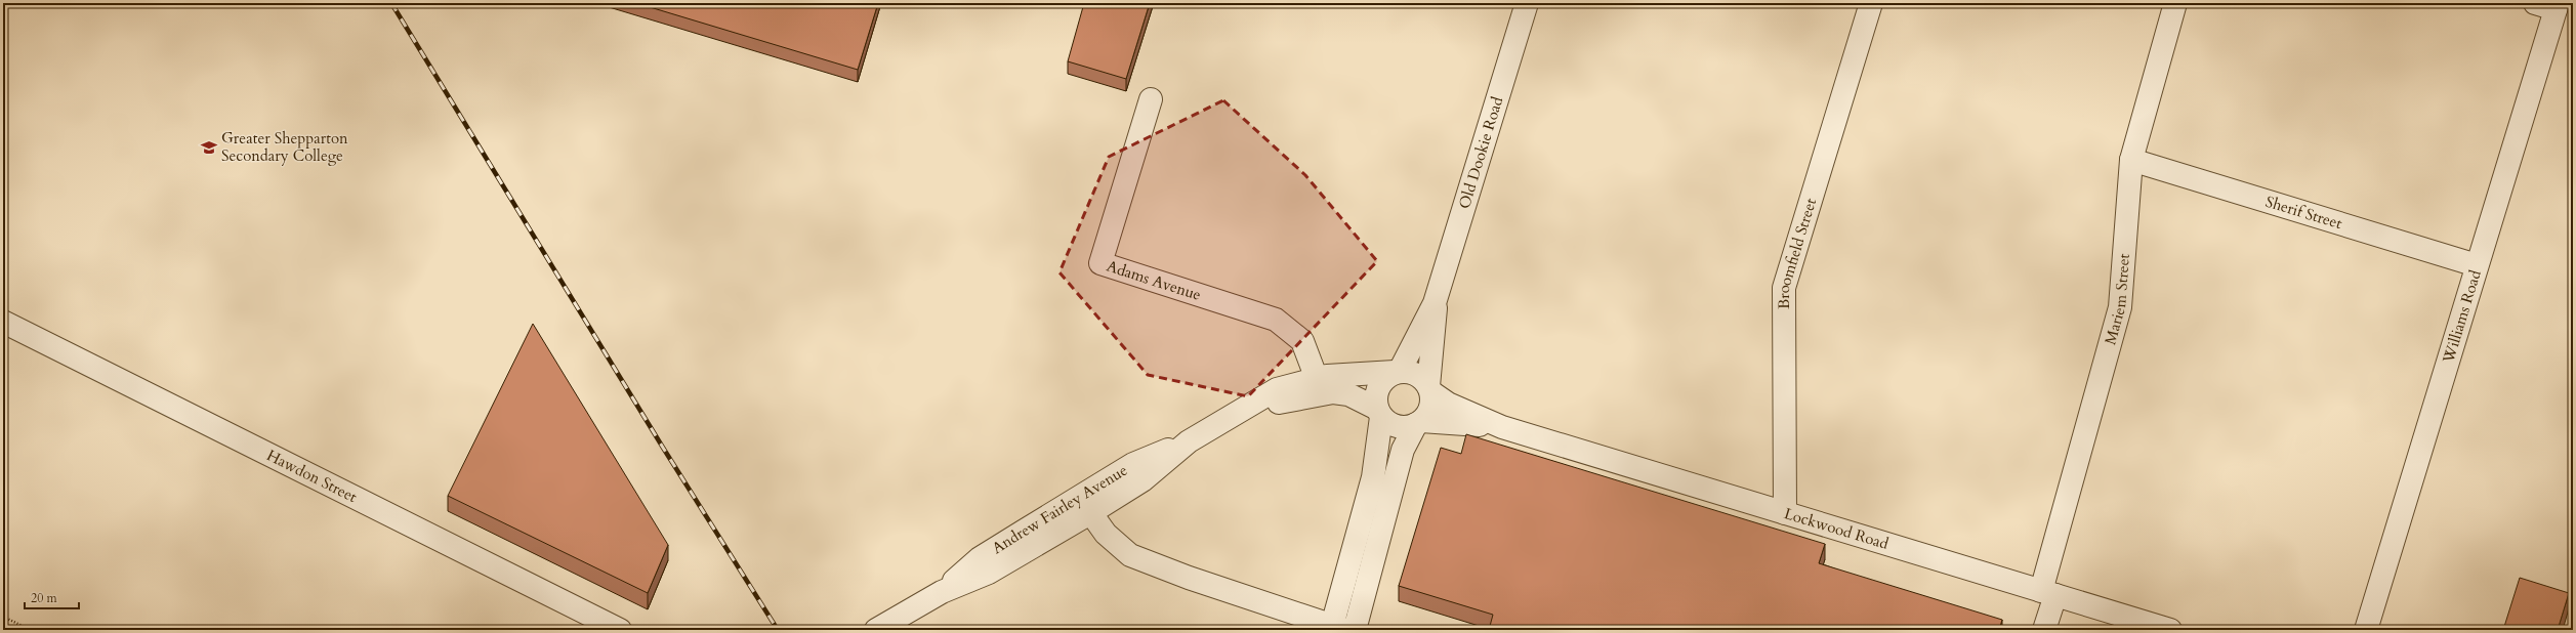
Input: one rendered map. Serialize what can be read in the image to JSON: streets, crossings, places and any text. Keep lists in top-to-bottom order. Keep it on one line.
{"streets":{"street":["Old Dookie Road","Sherif Street","Broomfield Street","Adams Avenue","Mariem Street","Williams Road","Hawdon Street","Andrew Fairley Avenue","Lockwood Road"]},"crossings":[["Old Dookie Road","Andrew Fairley Avenue"],["Old Dookie Road","Lockwood Road"],["Sherif Street","Mariem Street"],["Sherif Street","Williams Road"],["Broomfield Street","Lockwood Road"],["Adams Avenue","Andrew Fairley Avenue"],["Mariem Street","Lockwood Road"],["Andrew Fairley Avenue","Lockwood Road"]],"places":{"school or university":["Greater Shepparton Secondary College"]},"scale_bar":"20 m"}
